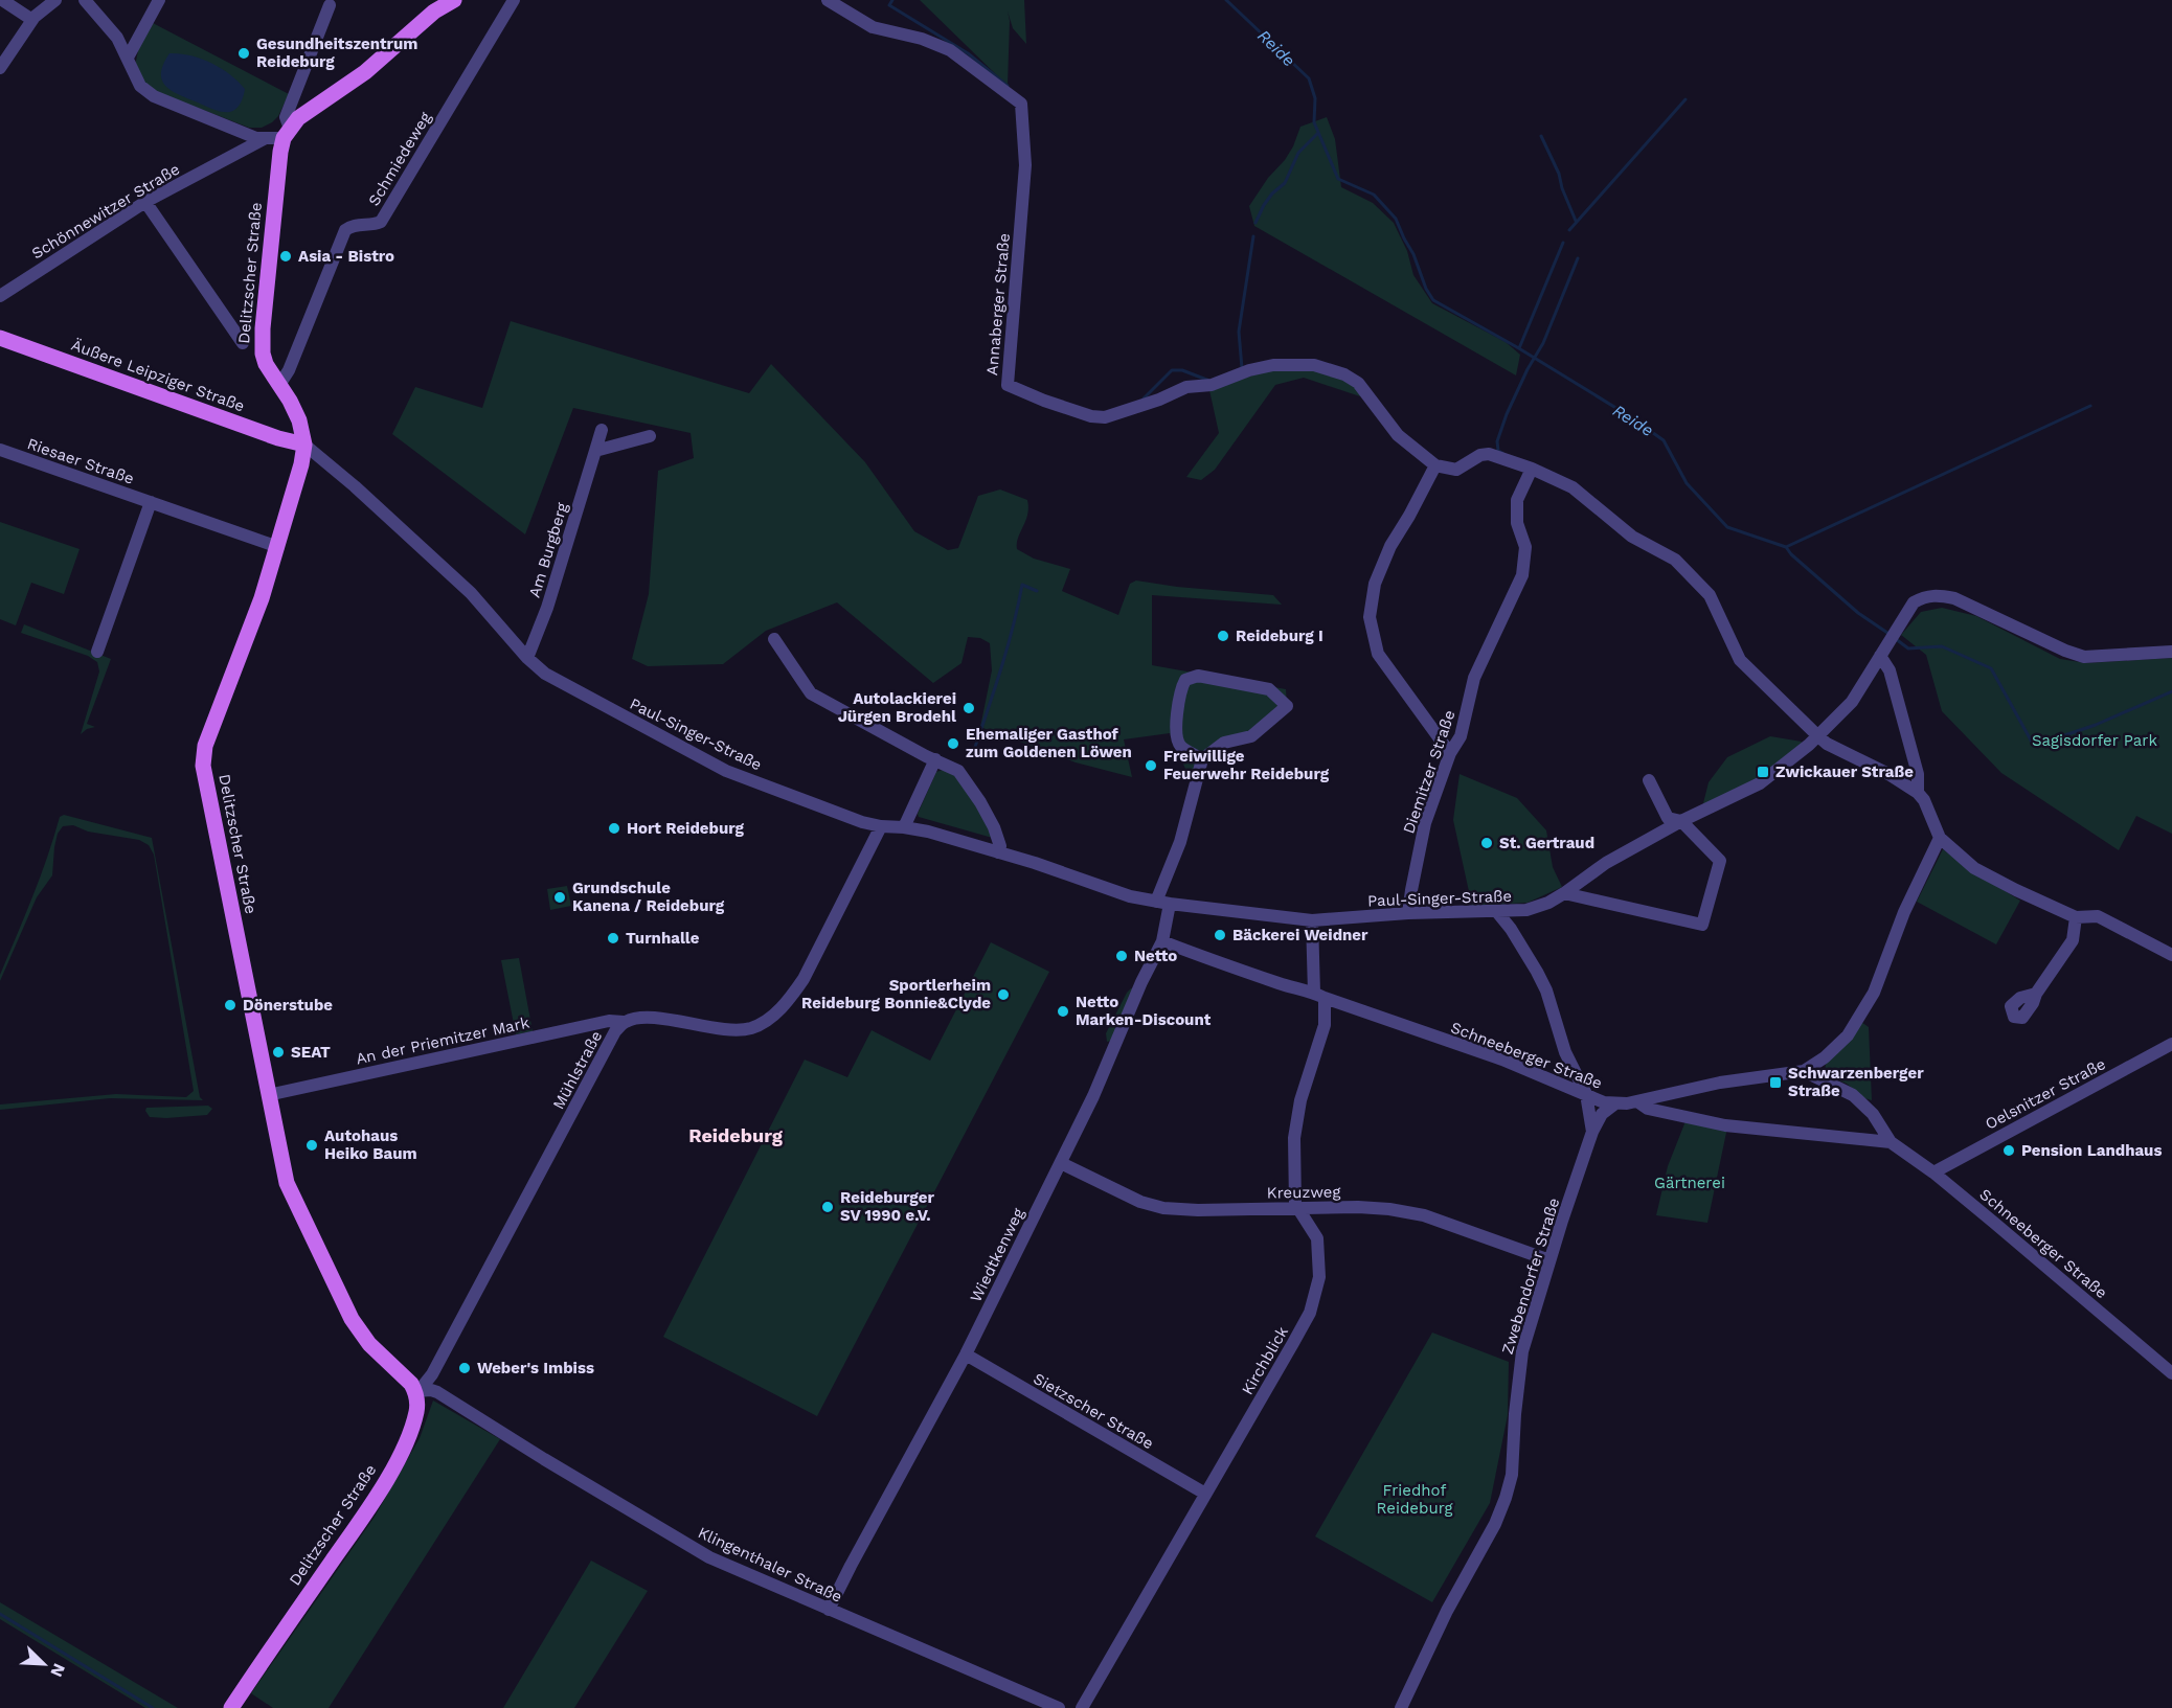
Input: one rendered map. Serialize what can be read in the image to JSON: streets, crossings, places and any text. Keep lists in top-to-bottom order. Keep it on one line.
{"streets":{"main road":["Delitzscher Straße","Äußere Leipziger Straße"],"street":["Schmiedeweg","Schönnewitzer Straße","Annaberger Straße","Riesaer Straße","Am Burgberg","Paul-Singer-Straße","Diemitzer Straße","An der Priemitzer Mark","Schneeberger Straße","Mühlstraße","Oelsnitzer Straße","Kreuzweg","Wiedtkenweg","Zwebendorfer Straße","Kirchblick","Sietzscher Straße","Klingenthaler Straße"]},"crossings":[["Schmiedeweg","Delitzscher Straße"],["Delitzscher Straße","Äußere Leipziger Straße"],["Delitzscher Straße","Riesaer Straße"],["Delitzscher Straße","Paul-Singer-Straße"],["Delitzscher Straße","An der Priemitzer Mark"],["Delitzscher Straße","Mühlstraße"],["Delitzscher Straße","Klingenthaler Straße"],["Äußere Leipziger Straße","Paul-Singer-Straße"],["Am Burgberg","Paul-Singer-Straße"],["Paul-Singer-Straße","Diemitzer Straße"],["Paul-Singer-Straße","Mühlstraße"],["Paul-Singer-Straße","Wiedtkenweg"],["Paul-Singer-Straße","Zwebendorfer Straße"],["An der Priemitzer Mark","Mühlstraße"],["Schneeberger Straße","Oelsnitzer Straße"],["Schneeberger Straße","Wiedtkenweg"],["Schneeberger Straße","Zwebendorfer Straße"],["Schneeberger Straße","Kirchblick"],["Mühlstraße","Klingenthaler Straße"],["Kreuzweg","Wiedtkenweg"],["Kreuzweg","Zwebendorfer Straße"],["Kreuzweg","Kirchblick"],["Wiedtkenweg","Sietzscher Straße"],["Wiedtkenweg","Klingenthaler Straße"],["Kirchblick","Sietzscher Straße"]],"districts":["Reideburg"],"water":["Reide"],"parks":["Sagisdorfer Park","Gärtnerei","Friedhof Reideburg"],"places":{"other":["Gesundheitszentrum Reideburg","Asia - Bistro","Reideburg I","Autolackierei Jürgen Brodehl","Ehemaliger Gasthof zum Goldenen Löwen","Freiwillige Feuerwehr Reideburg","Hort Reideburg","St. Gertraud","Grundschule Kanena / Reideburg","Bäckerei Weidner","Turnhalle","Netto","Sportlerheim Reideburg Bonnie&Clyde","Dönerstube","Netto Marken-Discount","SEAT","Autohaus Heiko Baum","Pension Landhaus","Reideburger SV 1990 e.V.","Weber's Imbiss"],"transit":["Zwickauer Straße","Schwarzenberger Straße"]},"north":"bottom right"}
